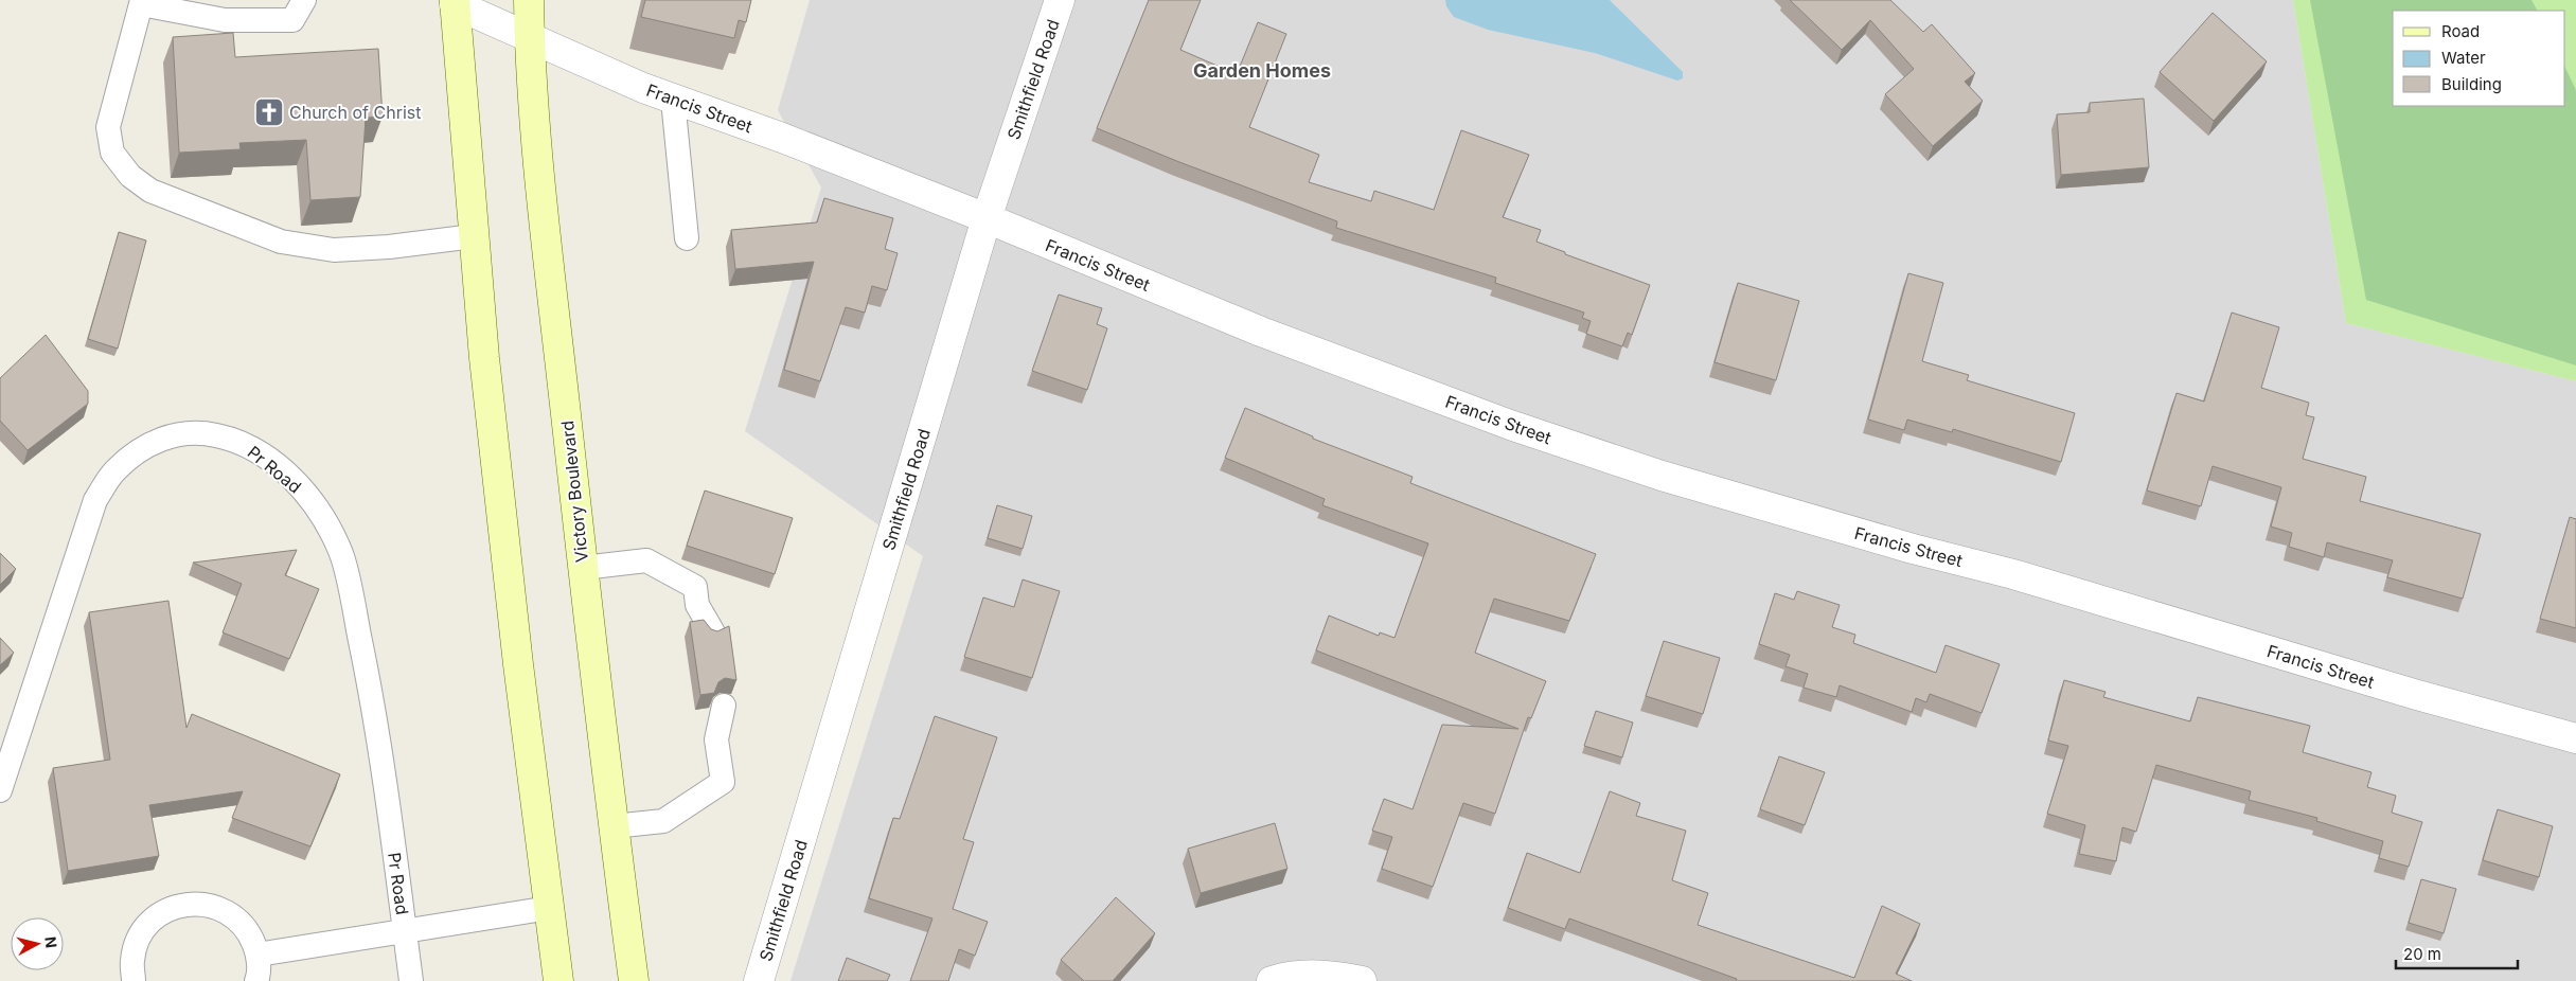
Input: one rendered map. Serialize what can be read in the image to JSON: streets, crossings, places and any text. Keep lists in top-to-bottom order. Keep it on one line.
{"streets":{"main road":["Victory Boulevard"],"street":["Smithfield Road","Francis Street"],"lane":["Pr Road"]},"crossings":[["Smithfield Road","Francis Street"],["Francis Street","Victory Boulevard"]],"districts":["Garden Homes"],"places":{"church":["Church of Christ"]},"legend":["Road","Water","Building"],"scale_bar":"20 m","north":"right"}
